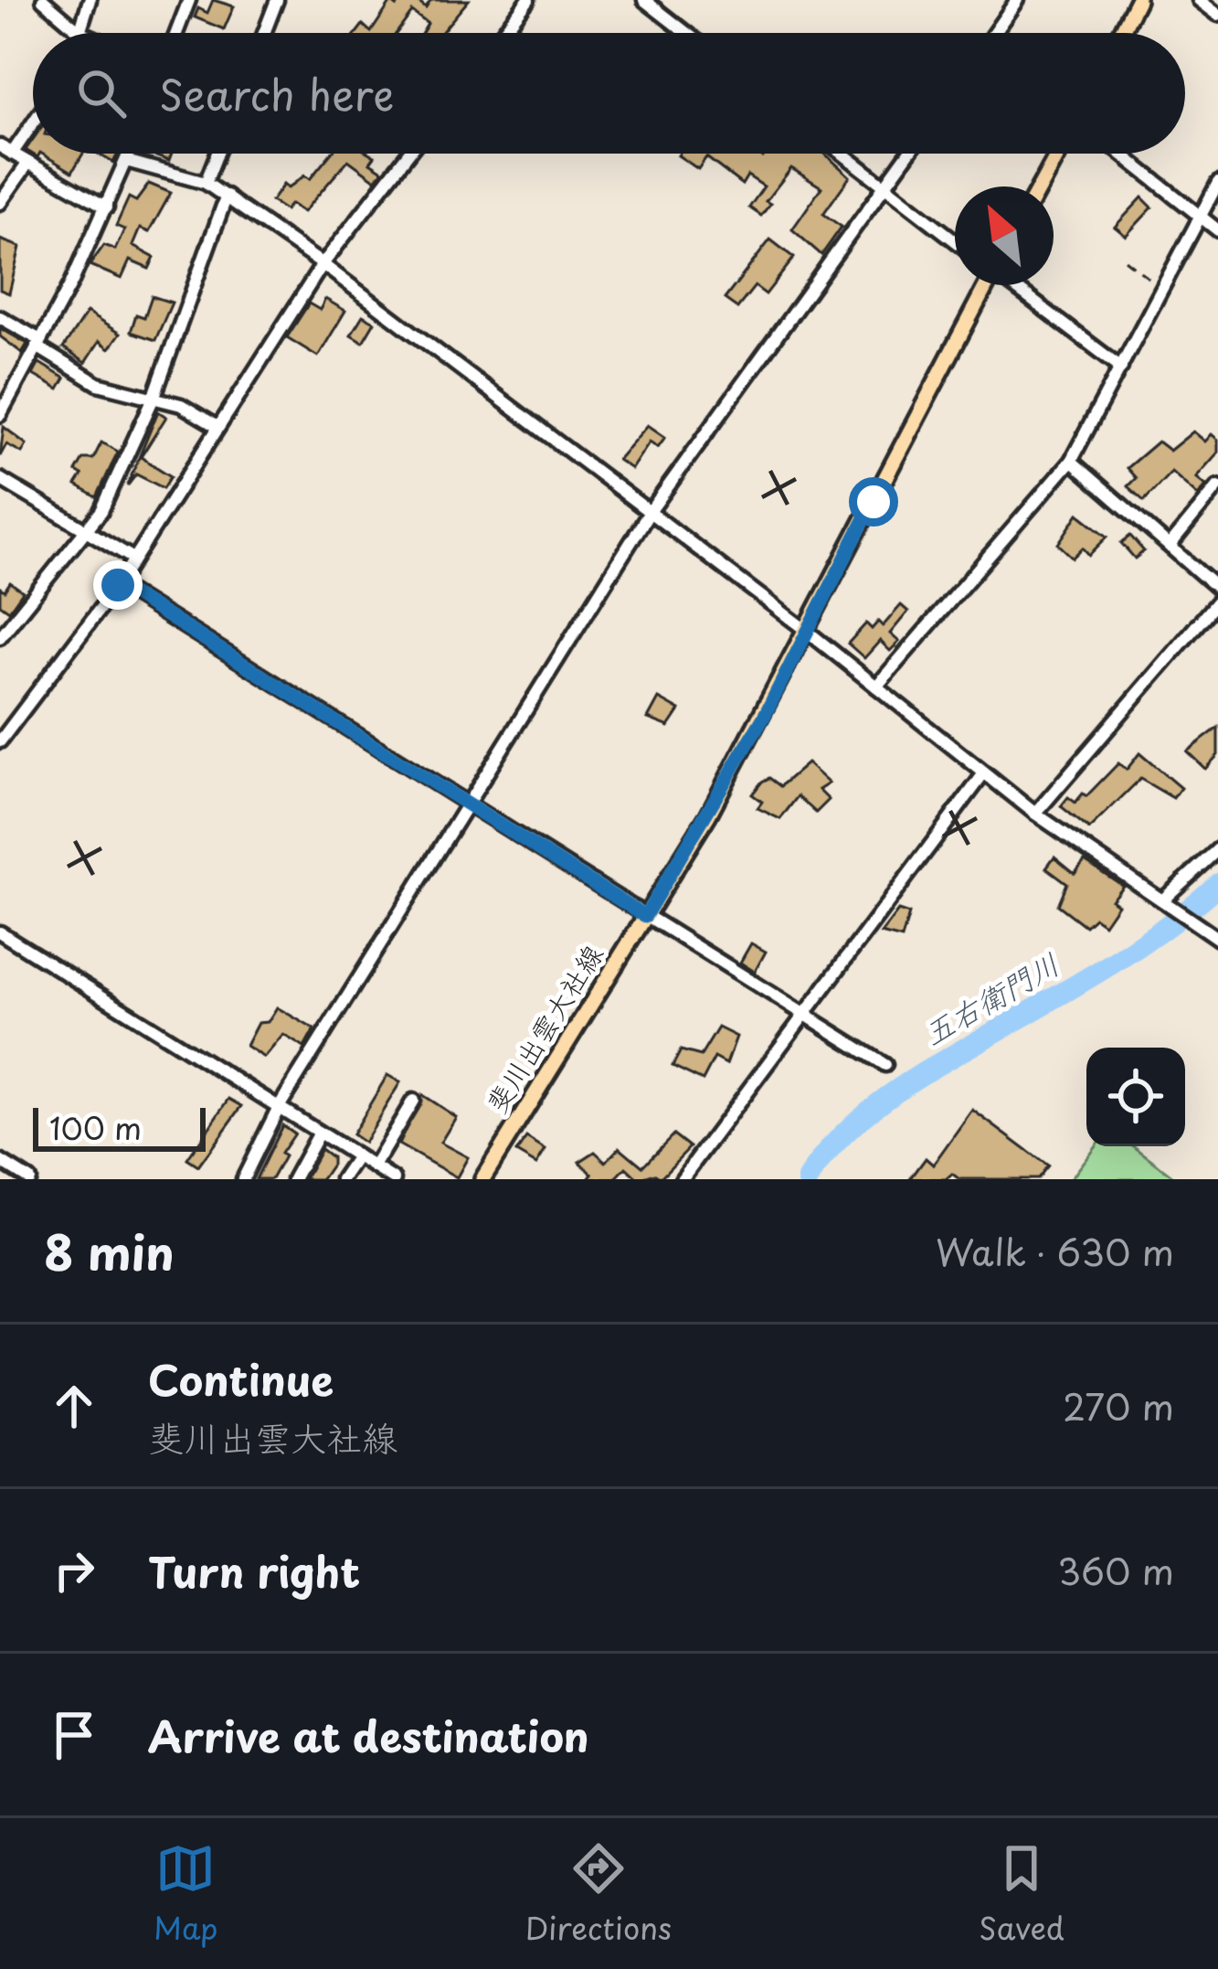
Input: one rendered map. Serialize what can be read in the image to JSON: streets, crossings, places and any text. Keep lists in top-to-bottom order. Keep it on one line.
{"streets":{"main road":["斐川出雲大社線"]},"water":["五右衛門川"],"scale_bar":"100 m","north":"top left","page":{"search":"Search here","scale":"100 m","heading":["8 min","Walk · 630 m"],"list":[["Continue","斐川出雲大社線","270 m"],["Turn right","360 m"],"Arrive at destination"],"nav":["Map","Directions","Saved"]}}
